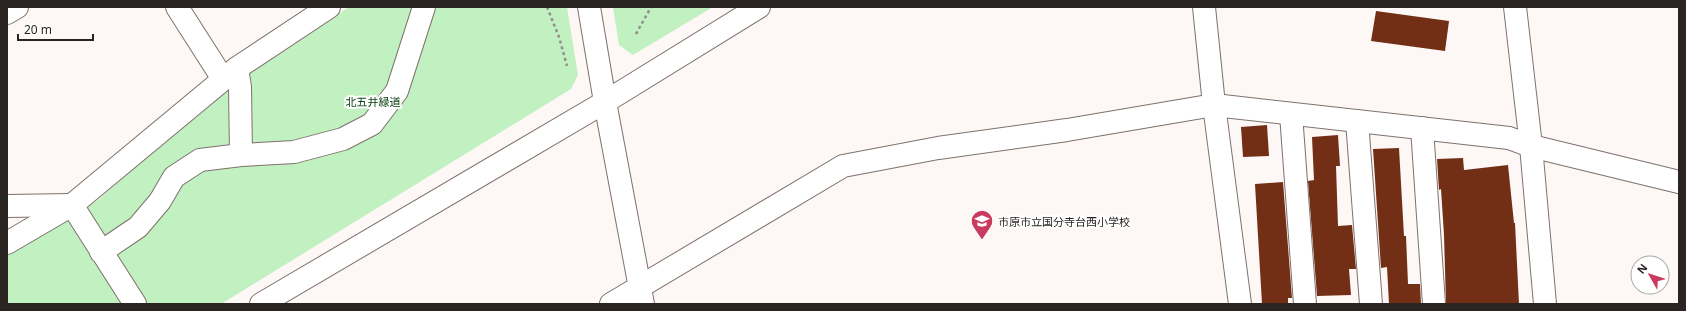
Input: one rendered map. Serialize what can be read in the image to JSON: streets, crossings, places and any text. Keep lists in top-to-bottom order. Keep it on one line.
{"parks":["北五井緑道"],"places":{"school or university":["市原市立国分寺台西小学校"]},"scale_bar":"20 m","north":"top left"}
